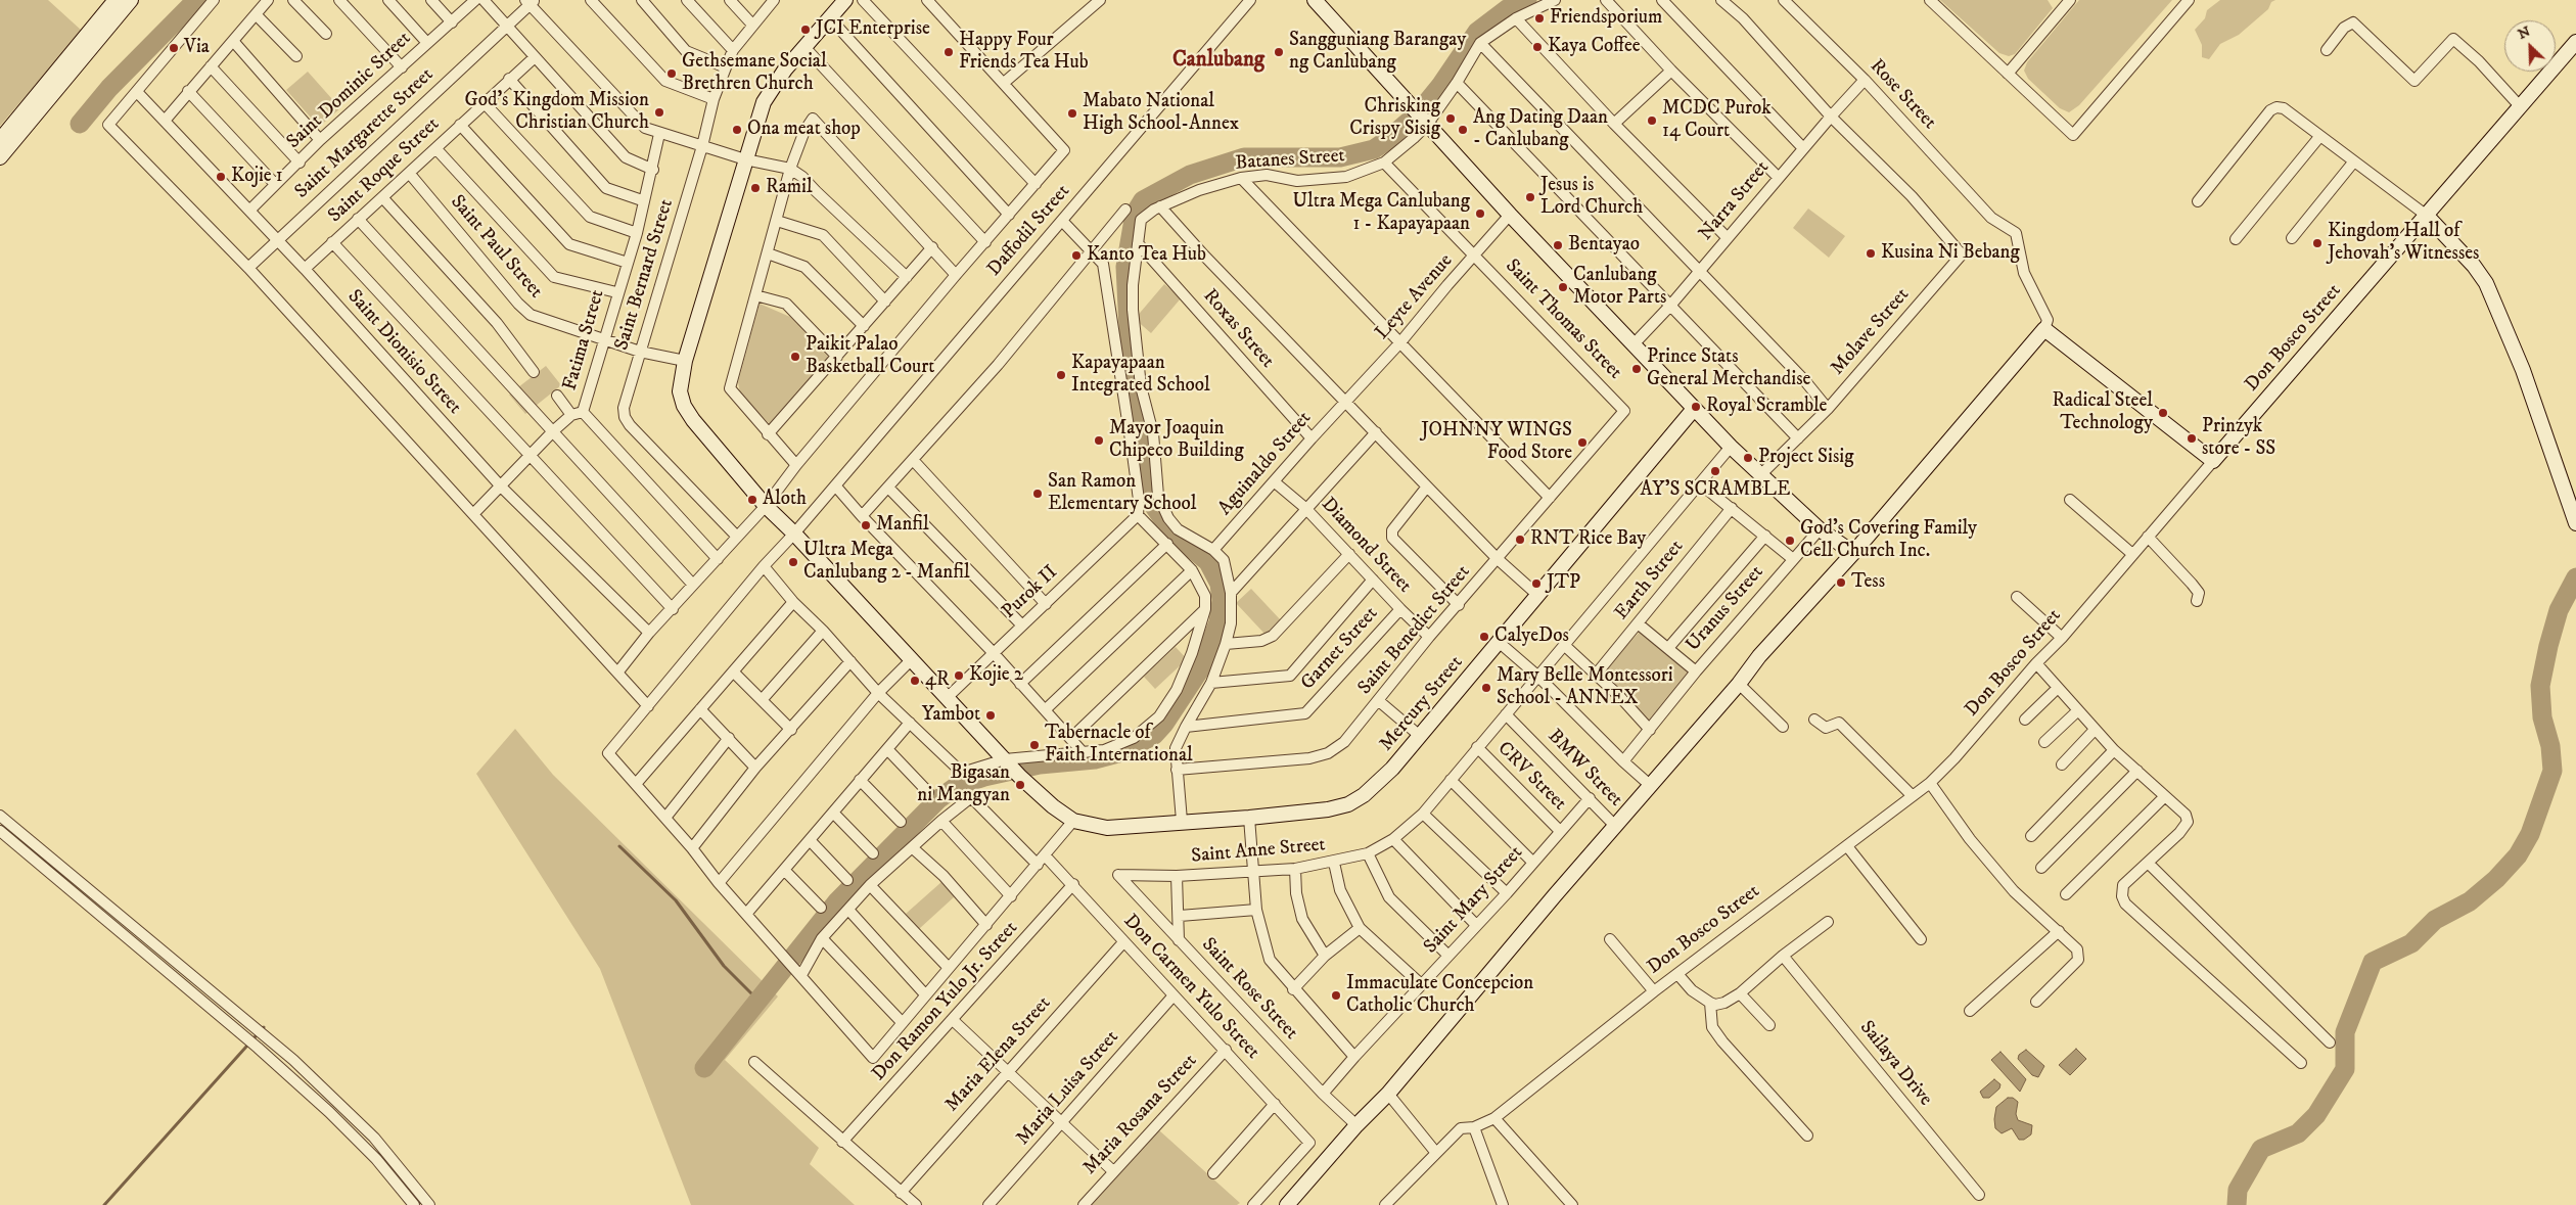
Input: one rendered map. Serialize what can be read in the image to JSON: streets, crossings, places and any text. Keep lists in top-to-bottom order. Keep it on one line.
{"streets":{"street":["Saint Dominic Street","Rose Street","Saint Margarette Street","Batanes Street","Saint Roque Street","Narra Street","Daffodil Street","Saint Paul Street","Saint Bernard Street","Leyte Avenue","Saint Thomas Street","Roxas Street","Molave Street","Don Bosco Street","Fatima Street","Saint Dionisio Street","Aguinaldo Street","Diamond Street","Earth Street","Purok II","Uranus Street","Saint Benedict Street","Garnet Street","Mercury Street","BMW Street","CRV Street","Saint Anne Street","Saint Mary Street","Don Carmen Yulo Street","Saint Rose Street","Don Ramon Yulo Jr. Street","Maria Elena Street","Sailaya Drive","Maria Luisa Street","Maria Rosana Street"]},"crossings":[["Saint Dominic Street","Saint Dionisio Street"],["Rose Street","Narra Street"],["Saint Margarette Street","Saint Dionisio Street"],["Batanes Street","Saint Thomas Street"],["Batanes Street","Roxas Street"],["Batanes Street","Aguinaldo Street"],["Saint Roque Street","Saint Paul Street"],["Saint Roque Street","Saint Dionisio Street"],["Narra Street","Molave Street"],["Saint Paul Street","Saint Bernard Street"],["Saint Paul Street","Fatima Street"],["Leyte Avenue","Saint Thomas Street"],["Leyte Avenue","Aguinaldo Street"],["Saint Thomas Street","Saint Benedict Street"],["Roxas Street","Aguinaldo Street"],["Fatima Street","Saint Dionisio Street"],["Aguinaldo Street","Diamond Street"],["Diamond Street","Saint Benedict Street"],["Diamond Street","Garnet Street"],["BMW Street","Saint Anne Street"],["BMW Street","Saint Mary Street"],["CRV Street","Saint Anne Street"],["CRV Street","Saint Mary Street"],["Saint Anne Street","Saint Rose Street"],["Saint Mary Street","Saint Rose Street"],["Don Carmen Yulo Street","Don Ramon Yulo Jr. Street"],["Don Carmen Yulo Street","Maria Elena Street"],["Don Carmen Yulo Street","Maria Luisa Street"],["Don Carmen Yulo Street","Maria Rosana Street"]],"districts":["Canlubang"],"places":["Friendsporium","JCI Enterprise","Kaya Coffee","Via","Happy Four Friends Tea Hub","Sangguniang Barangay ng Canlubang","Gethsemane Social Brethren Church","God's Kingdom Mission Christian Church","Mabato National High School-Annex","Chrisking Crispy Sisig","MCDC Purok 14 Court","Ona meat shop","Ang Dating Daan - Canlubang","Kojie 1","Ramil","Jesus is Lord Church","Ultra Mega Canlubang 1 - Kapayapaan","Kingdom Hall of Jehovah's Witnesses","Bentayao","Kusina Ni Bebang","Kanto Tea Hub","Canlubang Motor Parts","Paikit Palao Basketball Court","Prince Stats General Merchandise","Kapayapaan Integrated School","Royal Scramble","Radical Steel Technology","Prinzyk store - SS","Mayor Joaquin Chipeco Building","JOHNNY WINGS Food Store","Project Sisig","AY'S SCRAMBLE","San Ramon Elementary School","Aloth","Manfil","RNT Rice Bay","God's Covering Family Cell Church Inc.","Ultra Mega Canlubang 2 - Manfil","Tess","JTP","CalyeDos","Kojie 2","4R","Mary Belle Montessori School - ANNEX","Yambot","Tabernacle of Faith International","Bigasan ni Mangyan","Immaculate Concepcion Catholic Church"],"north":"top left"}
